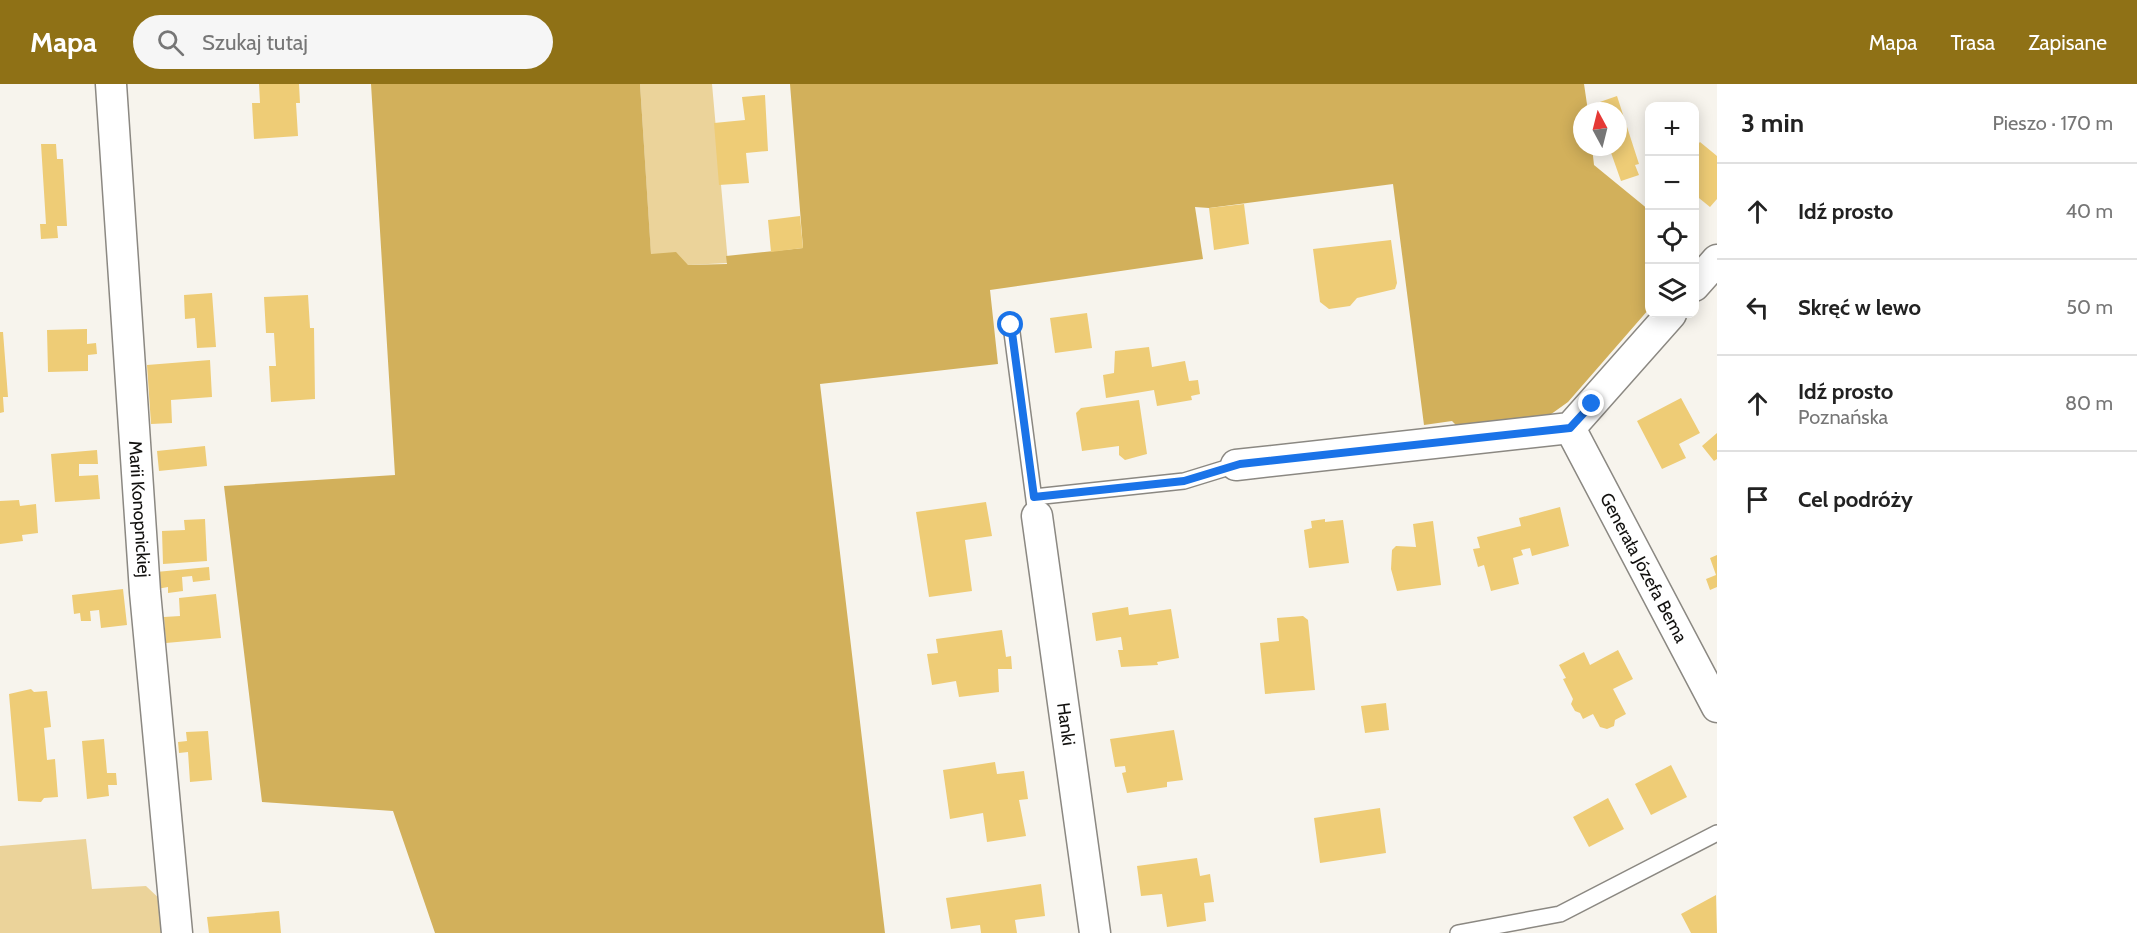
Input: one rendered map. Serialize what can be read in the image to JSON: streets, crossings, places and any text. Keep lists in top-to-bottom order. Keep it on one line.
{"streets":{"street":["Marii Konopnickiej","Generała Józefa Bema","Hanki"]},"north":"top","page":{"header":"Mapa","search":"Szukaj tutaj","nav":["Mapa","Trasa","Zapisane"],"heading":["3 min","Pieszo · 170 m"],"map_buttons":["+","−"],"list":[["Idź prosto","40 m"],["Skręć w lewo","50 m"],["Idź prosto","Poznańska","80 m"],"Cel podróży"]}}
